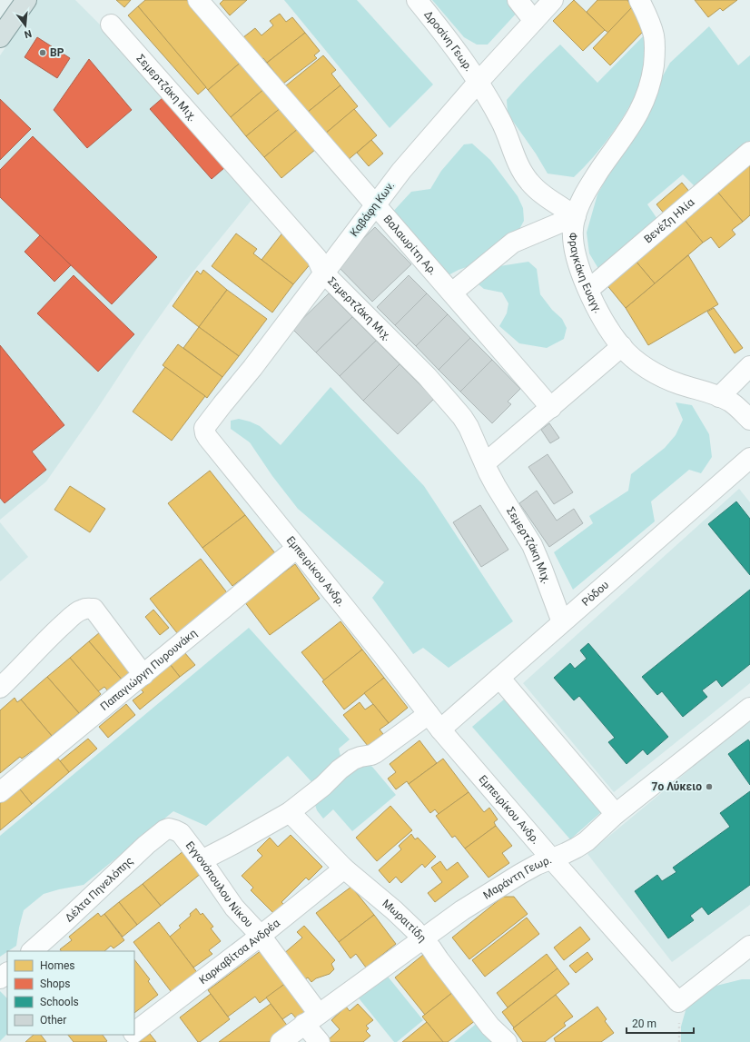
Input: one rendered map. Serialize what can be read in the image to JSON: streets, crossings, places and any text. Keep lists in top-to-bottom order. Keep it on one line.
{"streets":{"street":["Δροσίνη Γεωρ.","Σεμερτζάκη Μιχ.","Καβάφη Κων.","Βενέζη Ηλία","Βαλαωρίτη Αρ.","Φραγκάκη Ευαγγ.","Εμπειρίκου Ανδρ.","Ρόδου","Παπαγιώργη Πυρουνάκη","Μαράντη Γεωρ.","Εγγονόπουλου Νίκου","Δέλτα Πηνελόπης","Μωραιτίδη","Καρκαβίτσα Ανδρέα"]},"crossings":[["Δροσίνη Γεωρ.","Καβάφη Κων."],["Δροσίνη Γεωρ.","Φραγκάκη Ευαγγ."],["Σεμερτζάκη Μιχ.","Καβάφη Κων."],["Σεμερτζάκη Μιχ.","Ρόδου"],["Καβάφη Κων.","Βαλαωρίτη Αρ."],["Καβάφη Κων.","Εμπειρίκου Ανδρ."],["Βενέζη Ηλία","Φραγκάκη Ευαγγ."],["Εμπειρίκου Ανδρ.","Ρόδου"],["Εμπειρίκου Ανδρ.","Παπαγιώργη Πυρουνάκη"],["Εμπειρίκου Ανδρ.","Μαράντη Γεωρ."],["Μαράντη Γεωρ.","Εγγονόπουλου Νίκου"],["Μαράντη Γεωρ.","Μωραιτίδη"],["Εγγονόπουλου Νίκου","Δέλτα Πηνελόπης"],["Εγγονόπουλου Νίκου","Καρκαβίτσα Ανδρέα"],["Μωραιτίδη","Καρκαβίτσα Ανδρέα"]],"places":["BP","7o Λύκειο"],"legend":["Homes","Shops","Schools","Other"],"scale_bar":"20 m","north":"bottom"}
